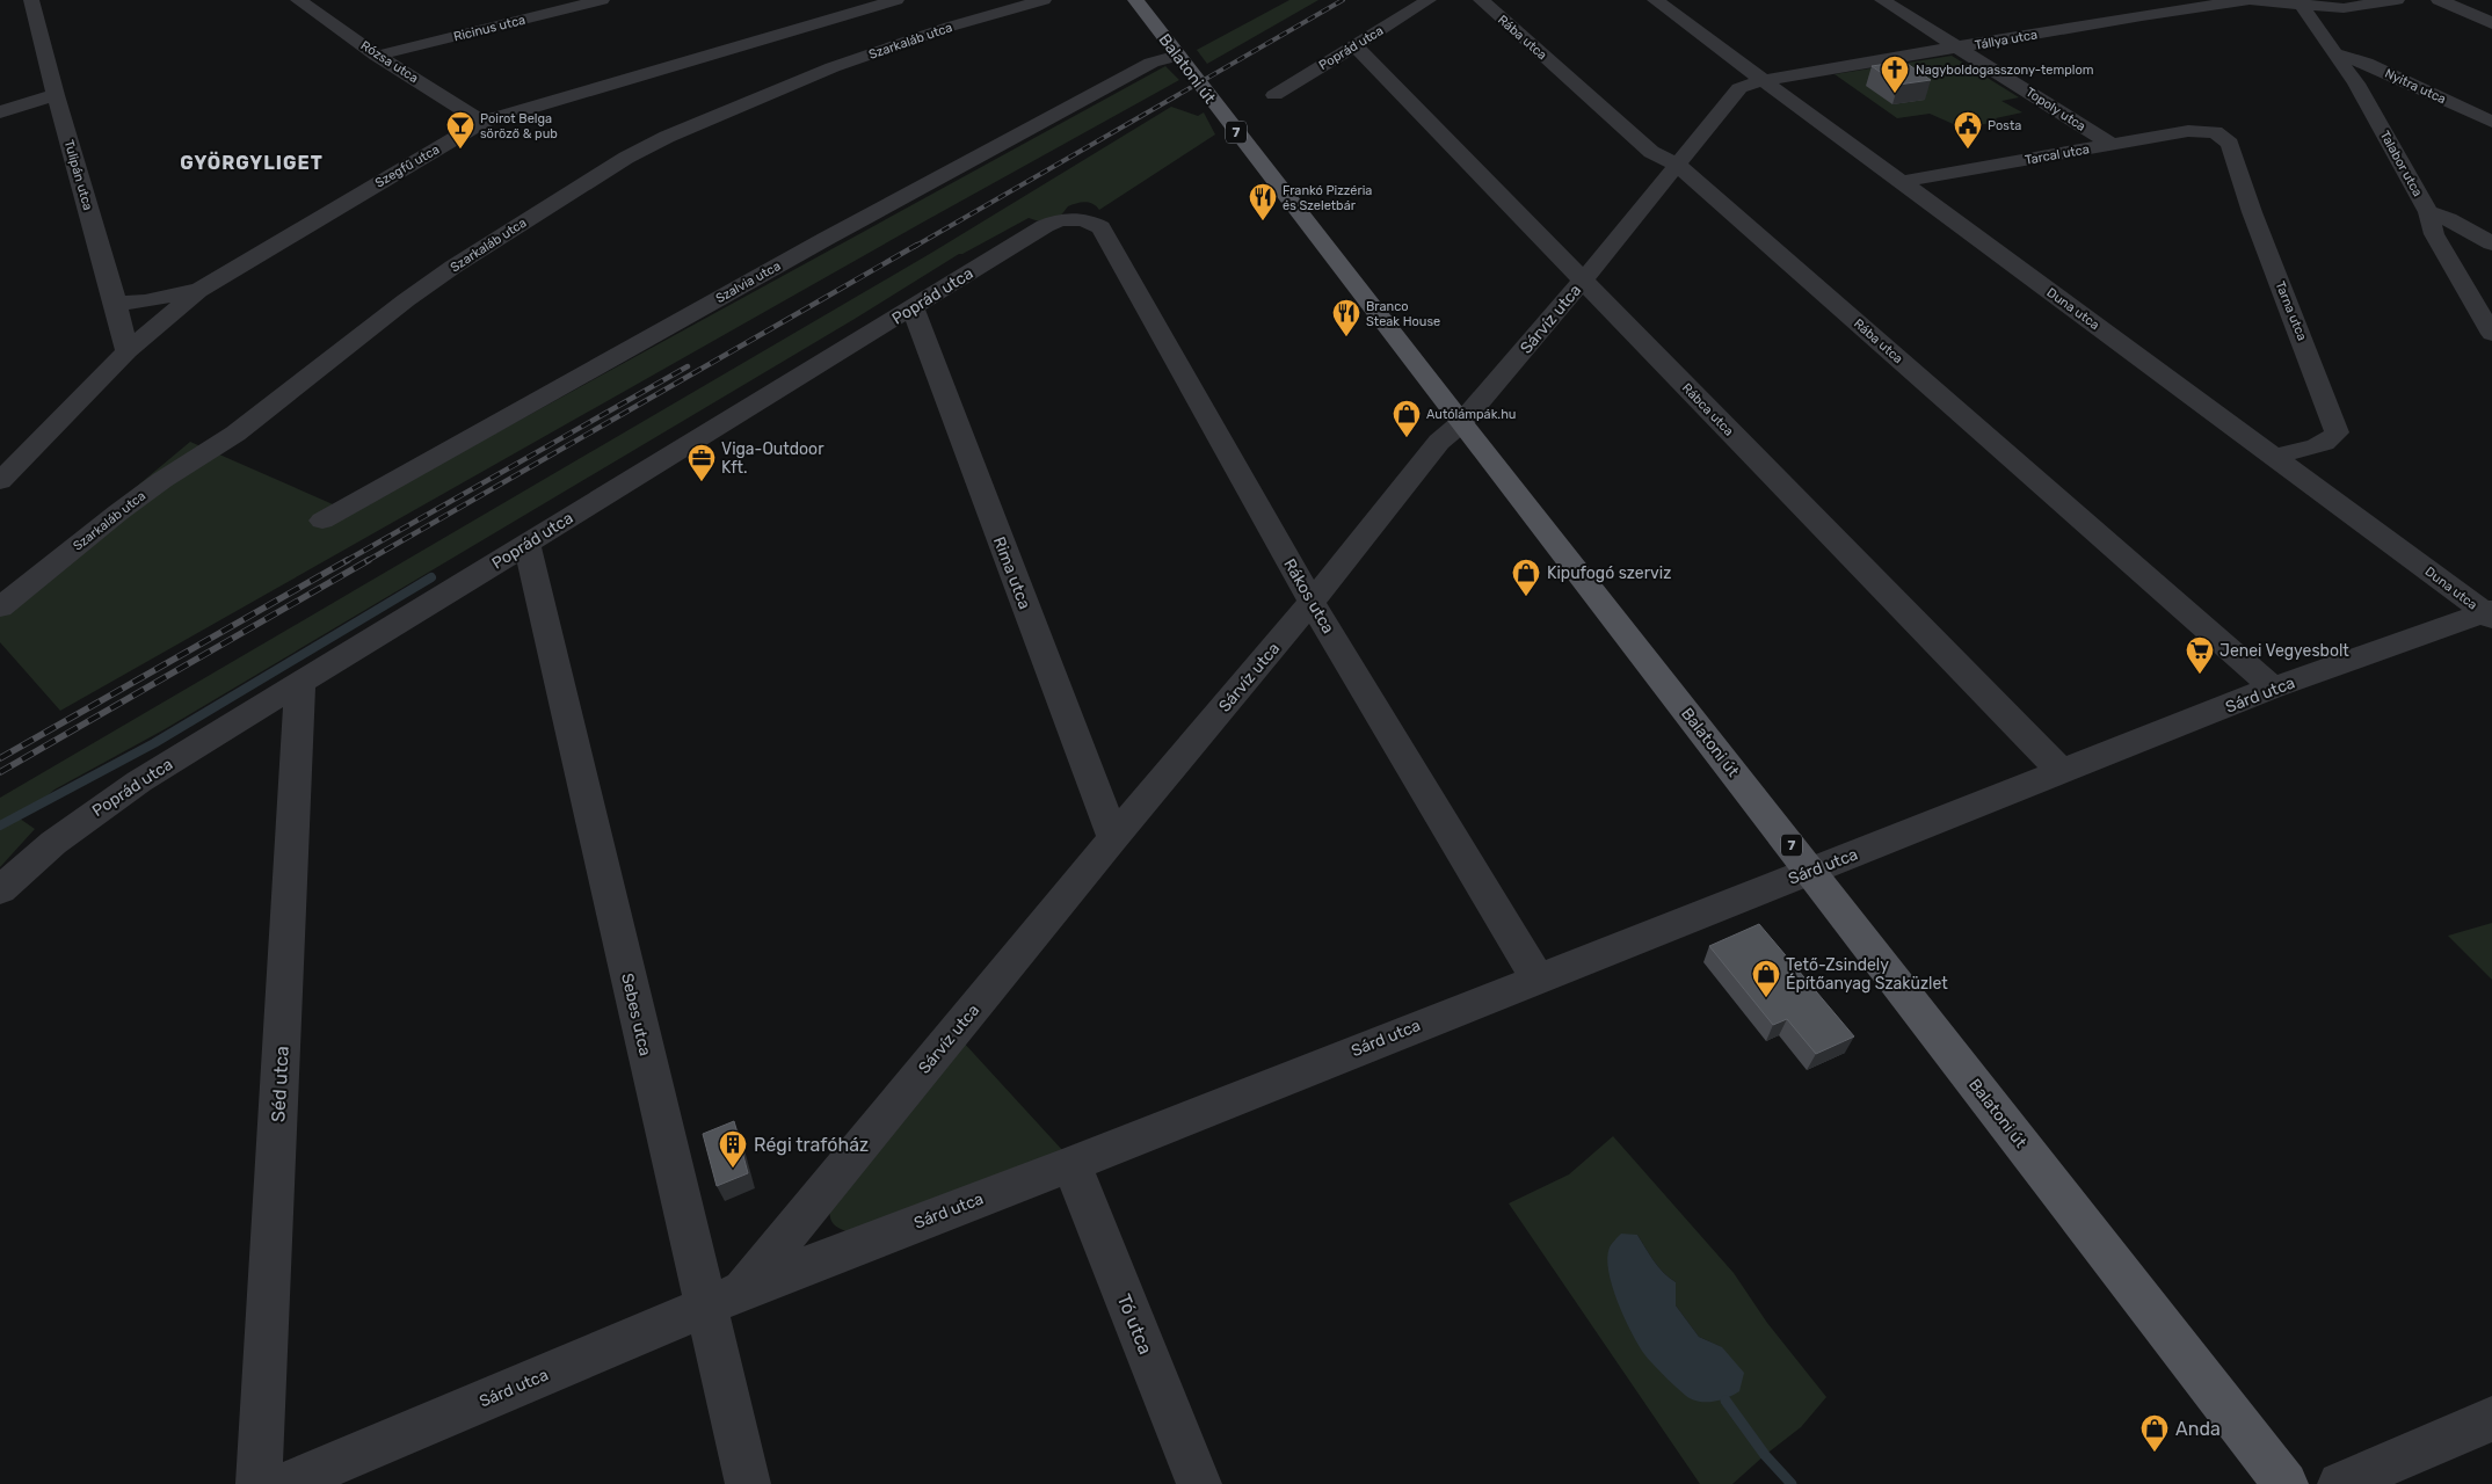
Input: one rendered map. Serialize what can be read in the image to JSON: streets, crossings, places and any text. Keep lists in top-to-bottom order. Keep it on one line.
{"streets":{"main road":["Balatoni út","7"],"street":["Ricinus utca","Rába utca","Tállya utca","Szarkaláb utca","Poprád utca","Rózsa utca","Nyitra utca","Topoly utca","Tarcal utca","Talabor utca","Szegfű utca","Tulipán utca","Szalvia utca","Duna utca","Tarna utca","Sárvíz utca","Rábca utca","Rima utca","Rákos utca","Sárd utca","Sebes utca","Séd utca","Tó utca"]},"crossings":[["Ricinus utca","Rózsa utca"],["Rába utca","Sárvíz utca"],["Rába utca","Sárd utca"],["Tállya utca","Topoly utca"],["Tállya utca","Talabor utca"],["Tállya utca","Duna utca"],["Tállya utca","Sárvíz utca"],["Poprád utca","Rábca utca"],["Poprád utca","Rima utca"],["Poprád utca","Rákos utca"],["Poprád utca","Sebes utca"],["Poprád utca","Séd utca"],["Rózsa utca","Szegfű utca"],["Balatoni út","Szalvia utca"],["Balatoni út","Sárvíz utca"],["Balatoni út","Sárd utca"],["Nyitra utca","Talabor utca"],["Topoly utca","Tarcal utca"],["Tarcal utca","Duna utca"],["Tarcal utca","Tarna utca"],["Szegfű utca","Tulipán utca"],["Duna utca","Tarna utca"],["Duna utca","Sárvíz utca"],["Duna utca","Sárd utca"],["Sárvíz utca","Rábca utca"],["Sárvíz utca","Rima utca"],["Sárvíz utca","Rákos utca"],["Sárvíz utca","Sárd utca"],["Sárvíz utca","Sebes utca"],["Rábca utca","Sárd utca"],["Rákos utca","Sárd utca"],["Sárd utca","Sebes utca"],["Sárd utca","Tó utca"]],"districts":["GYÖRGYLIGET"],"places":{"church":["Nagyboldogasszony-templom"],"bar":["Poirot Belga söröző & pub"],"public building":["Posta"],"restaurant":["Frankó Pizzéria és Szeletbár","Branco Steak House"],"shop":["Autólámpák.hu","Kipufogó szerviz","Tető-Zsindely Építőanyag Szaküzlet","Anda"],"office":["Viga-Outdoor Kft."],"supermarket":["Jenei Vegyesbolt"],"building":["Régi trafóház"]}}
